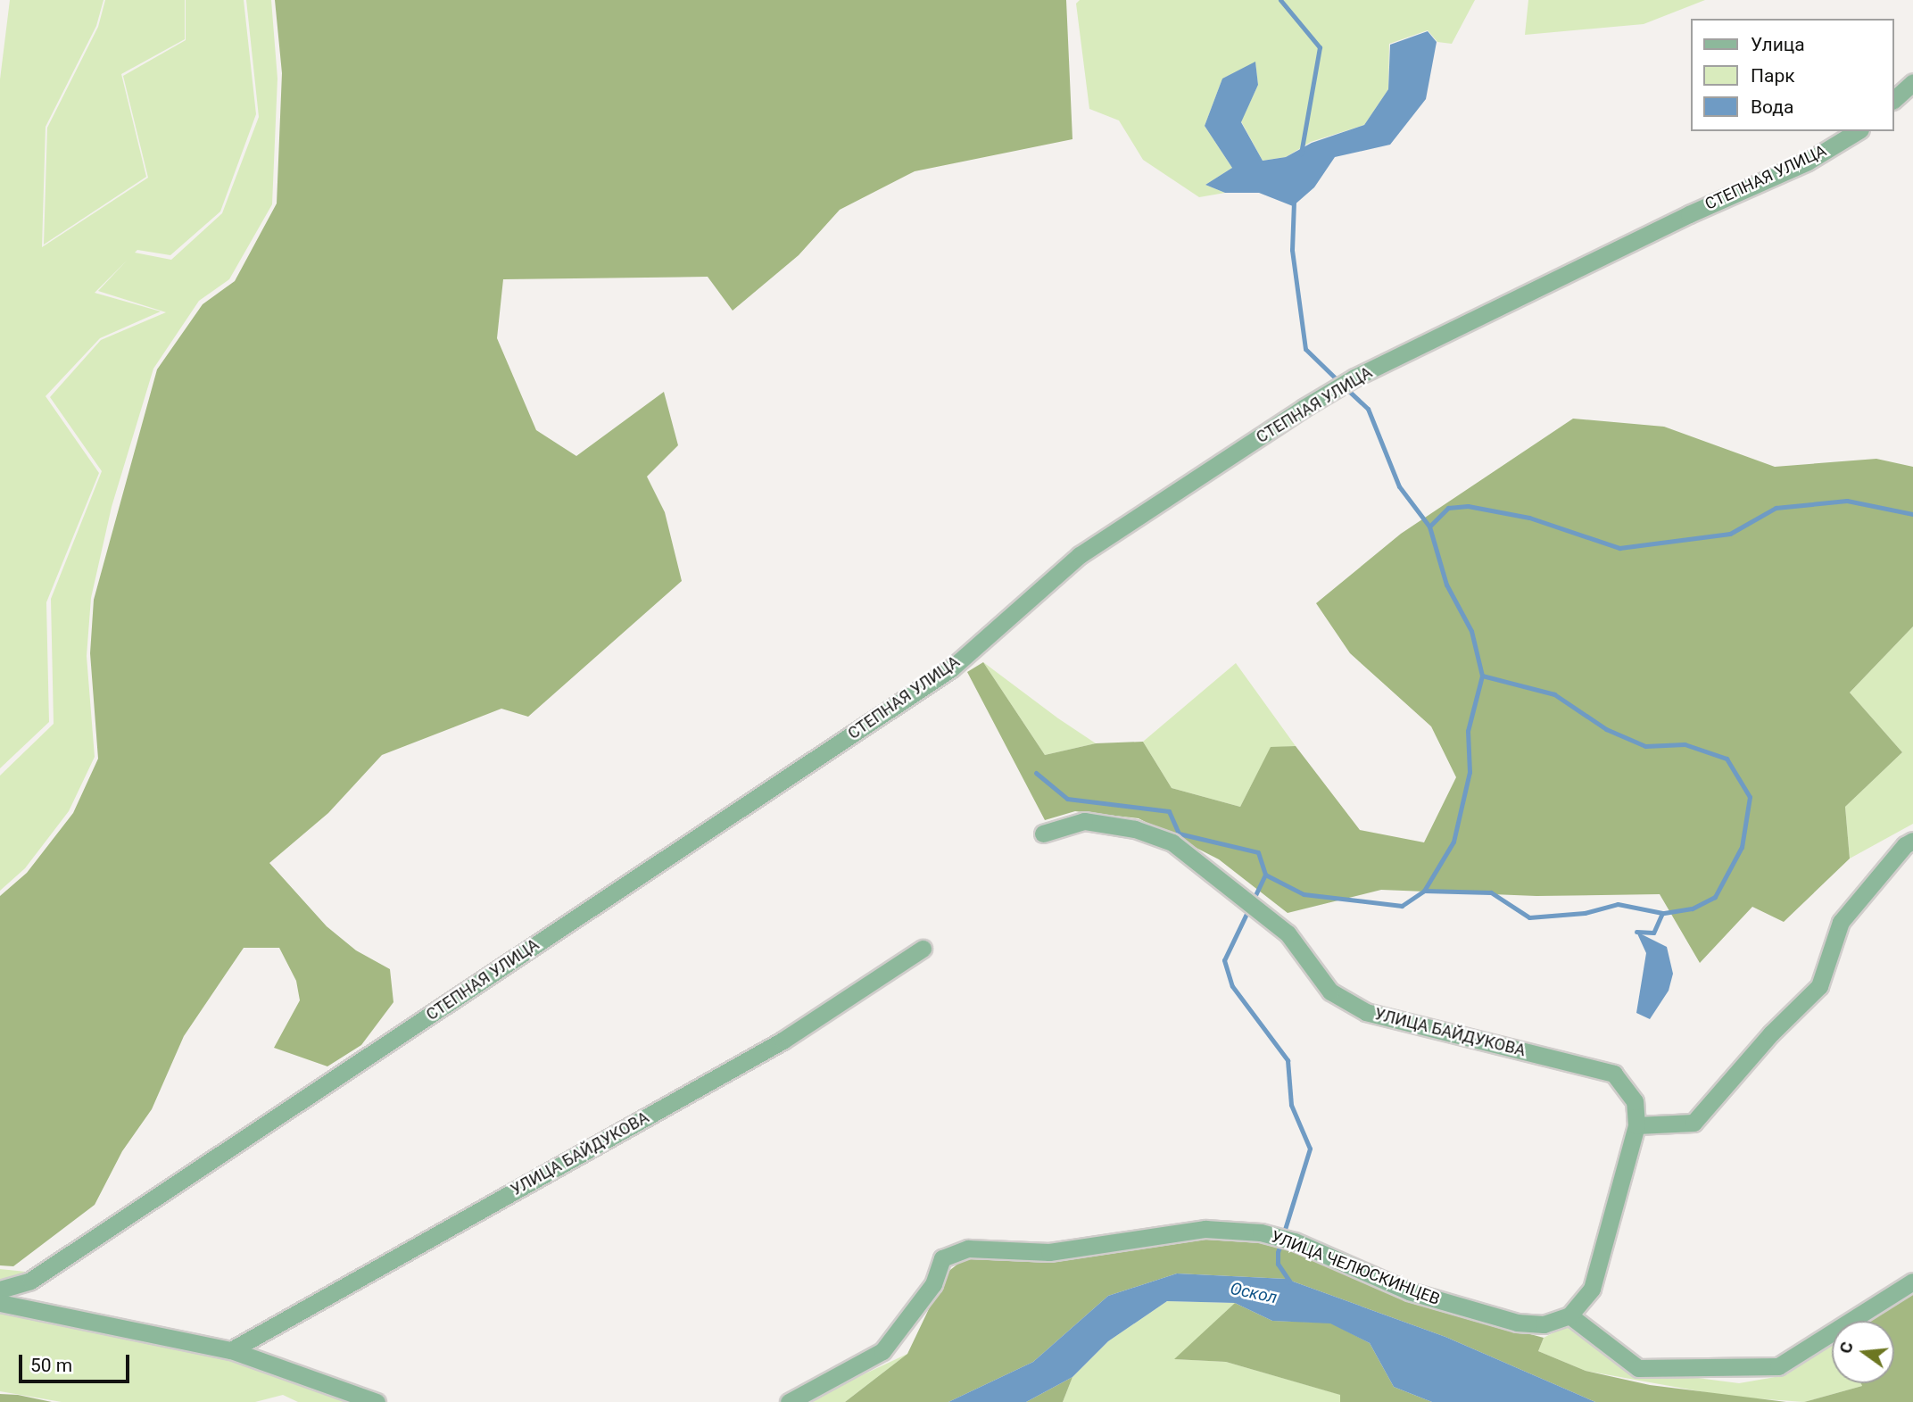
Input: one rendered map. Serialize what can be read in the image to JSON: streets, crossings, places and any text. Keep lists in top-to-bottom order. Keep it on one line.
{"streets":{"street":["СТЕПНАЯ УЛИЦА","УЛИЦА БАЙДУКОВА","УЛИЦА ЧЕЛЮСКИНЦЕВ"]},"water":["Оскол"],"legend":["Улица","Парк","Вода"],"scale_bar":"50 m","north":"left"}
